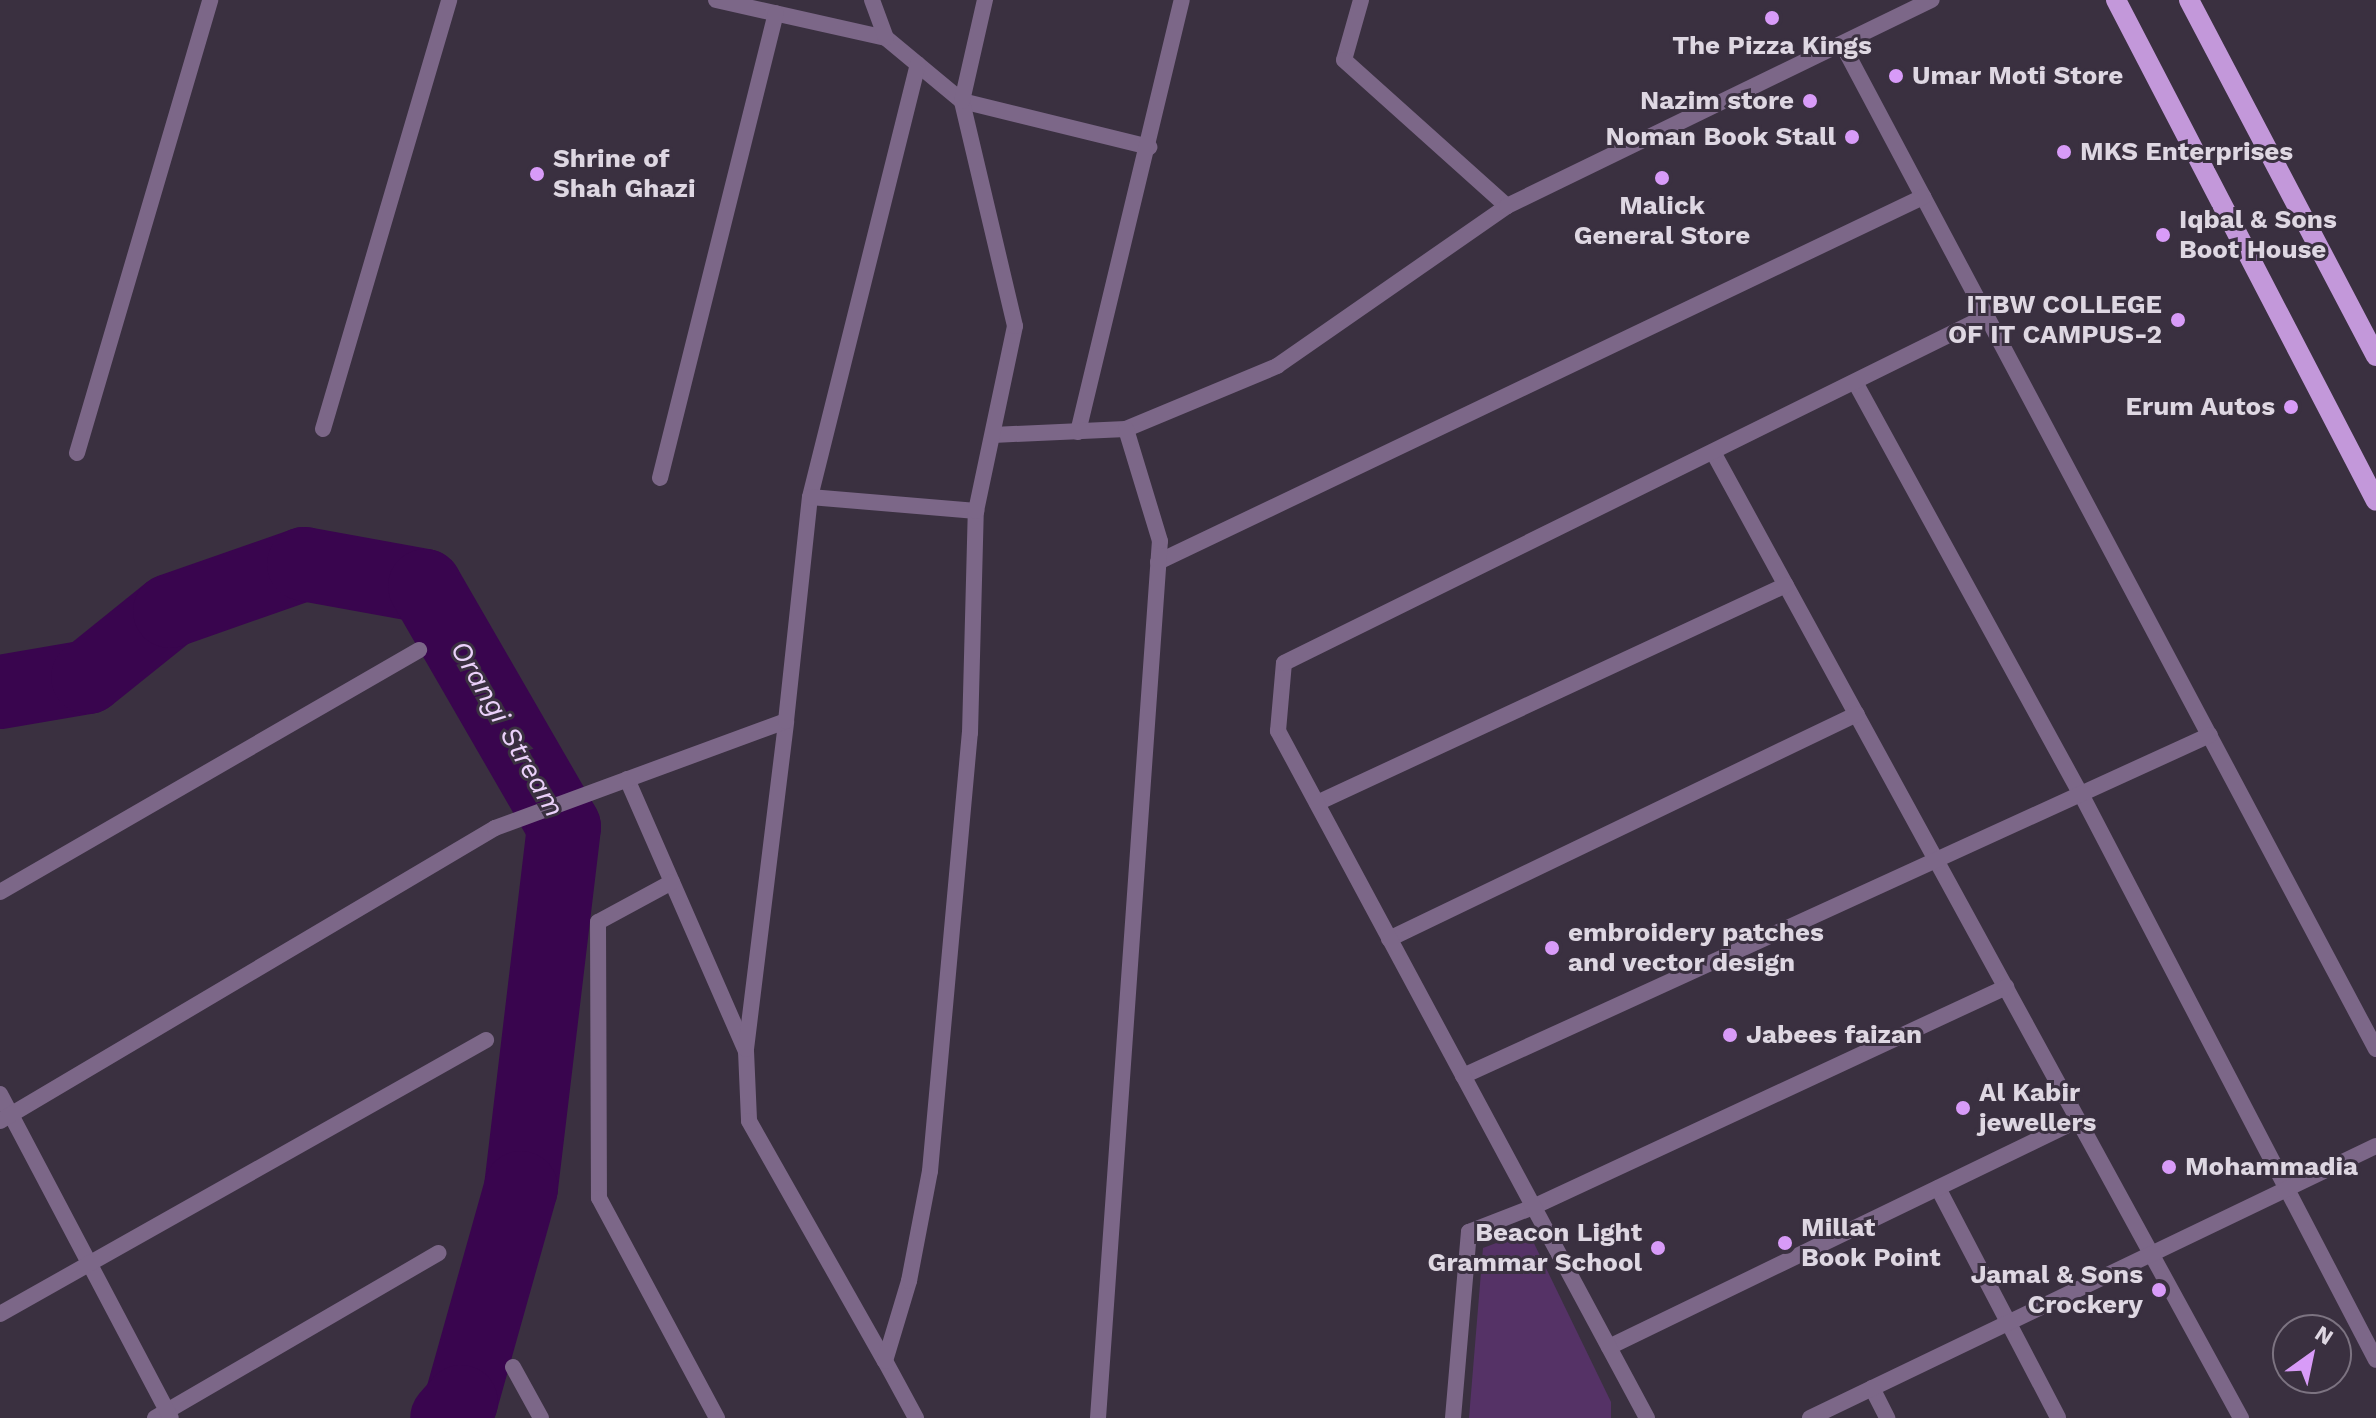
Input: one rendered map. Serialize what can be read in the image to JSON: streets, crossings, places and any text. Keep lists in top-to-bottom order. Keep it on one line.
{"water":["Orangi Stream"],"places":["The Pizza Kings","Umar Moti Store","Nazim store","Noman Book Stall","MKS Enterprises","Shrine of Shah Ghazi","Malick General Store","Iqbal & Sons Boot House","ITBW COLLEGE OF IT CAMPUS-2","Erum Autos","embroidery patches and vector design","Jabees faizan","Al Kabir jewellers","Mohammadia","Millat Book Point","Beacon Light Grammar School","Jamal & Sons Crockery"],"north":"top right"}
